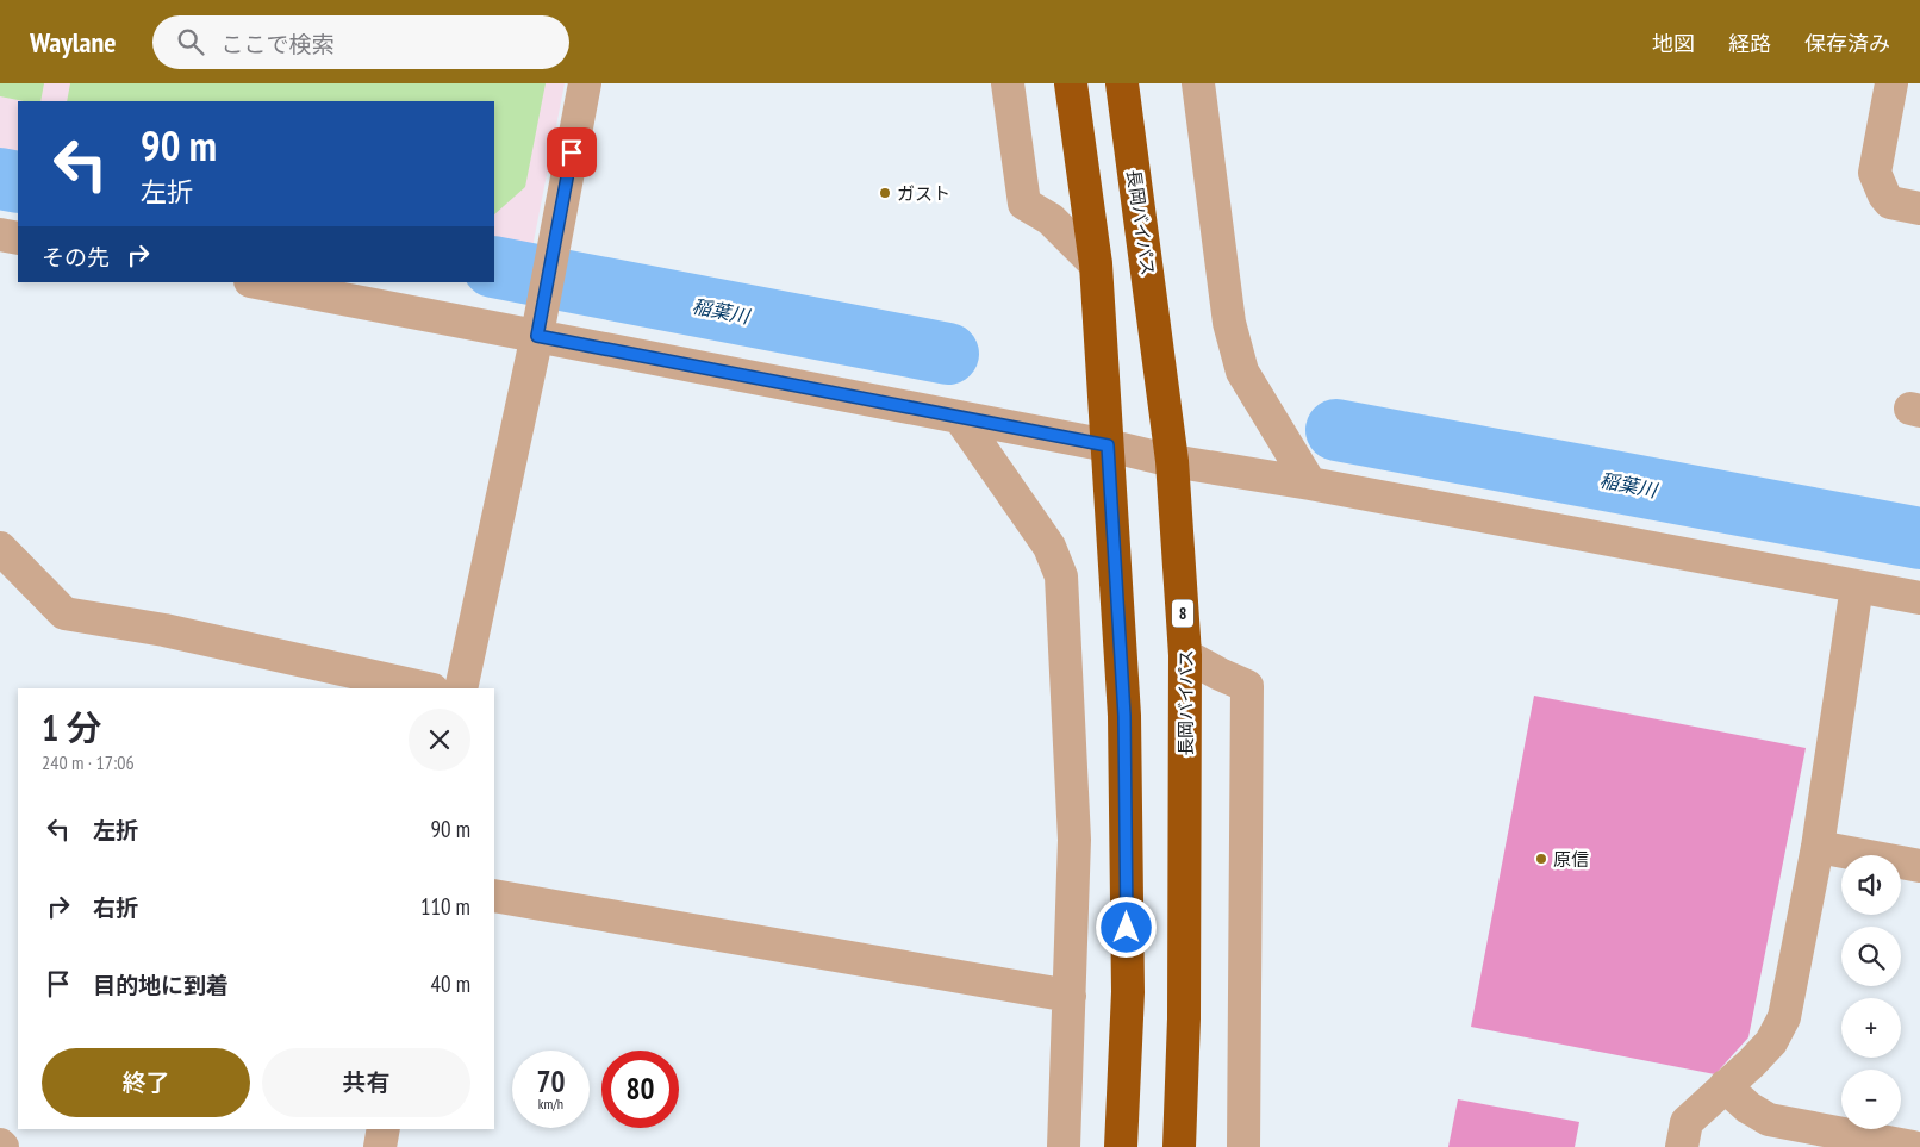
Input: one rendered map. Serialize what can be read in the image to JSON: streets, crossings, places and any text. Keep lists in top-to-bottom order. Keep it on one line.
{"streets":{"highway":["長岡バイパス","8"]},"water":["稲葉川"],"places":["ガスト","原信"],"page":{"header":"Waylane","search":"ここで検索","nav":["地図","経路","保存済み"],"turn":["90 m","左折"],"then":"その先","heading":["1 分","240 m · 17:06"],"list":[{"name":"左折","value":"90 m"},{"name":"右折","value":"110 m"},{"name":"目的地に到着","value":"40 m"}],"map_buttons":["+","−"],"buttons":["終了","共有"],"speed":"70 km/h","limit":"80"}}
